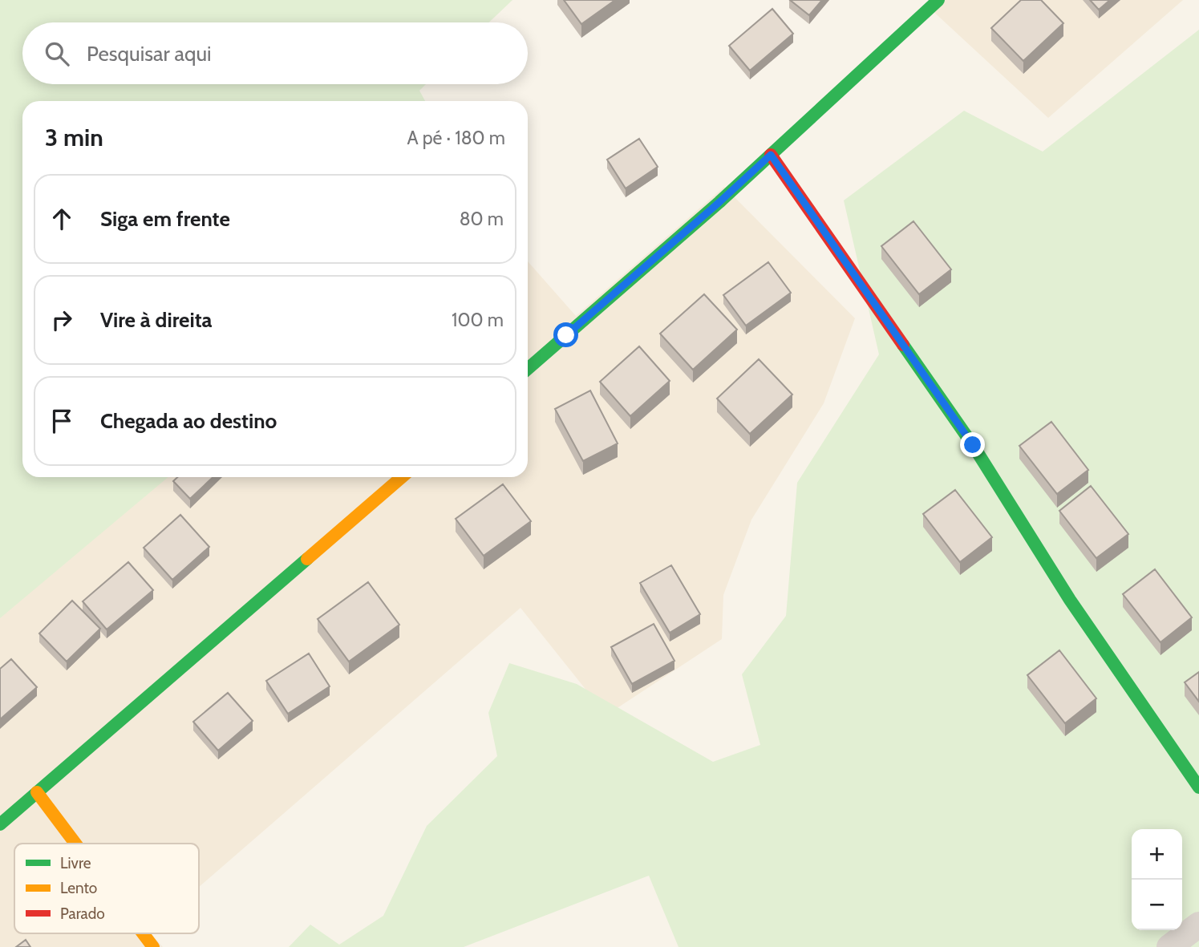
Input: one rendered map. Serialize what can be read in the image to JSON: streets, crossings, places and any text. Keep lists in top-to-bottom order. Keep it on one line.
{"legend":["Livre","Lento","Parado"],"page":{"search":"Pesquisar aqui","heading":["3 min","A pé · 180 m"],"list":[["Siga em frente","80 m"],["Vire à direita","100 m"],"Chegada ao destino"],"map_buttons":["+","−"]}}
